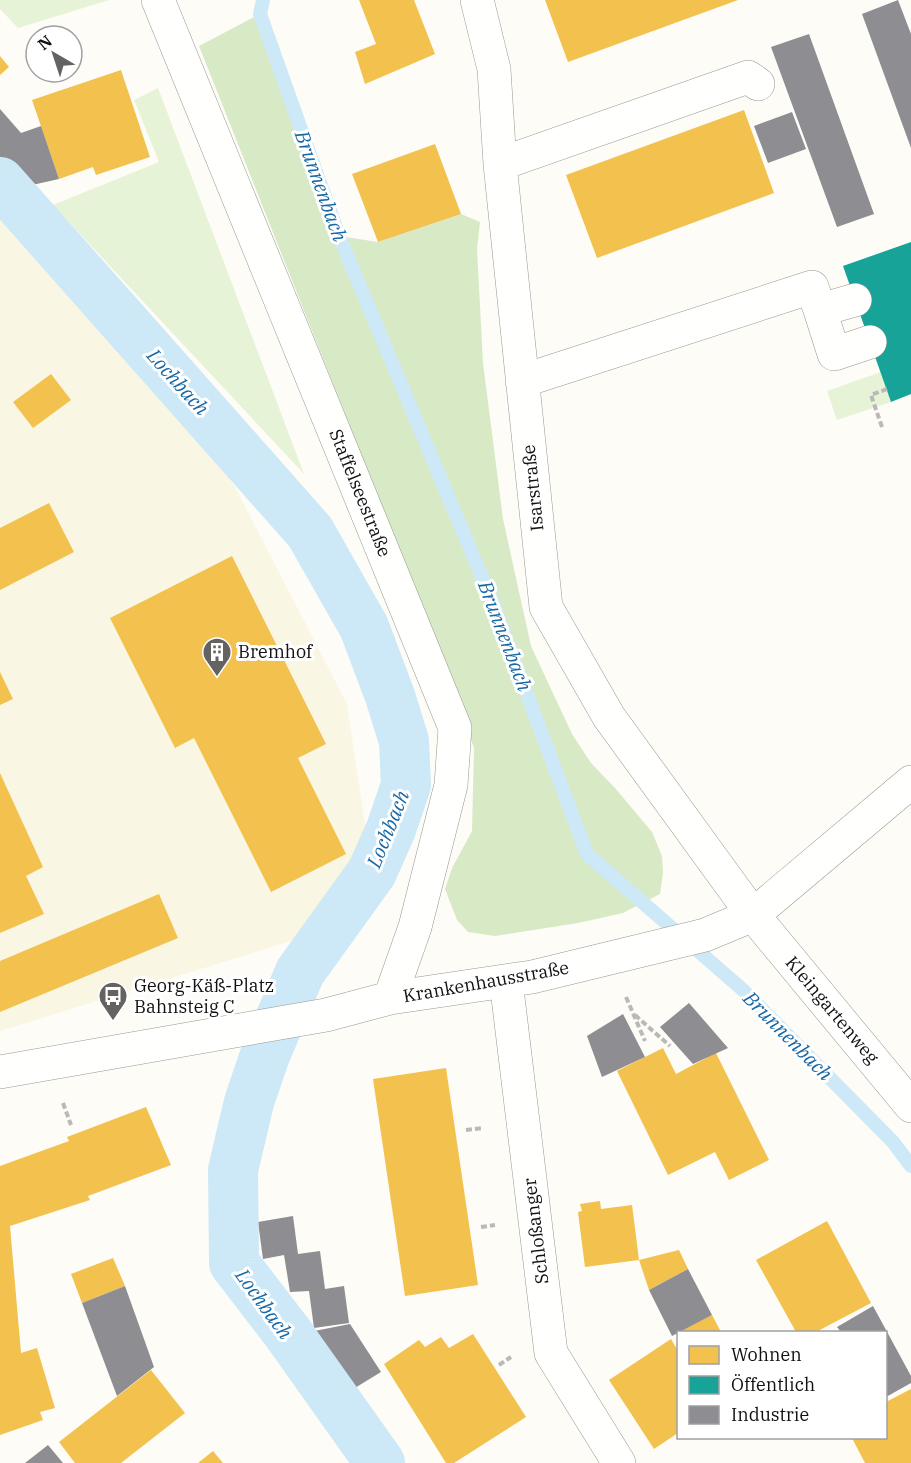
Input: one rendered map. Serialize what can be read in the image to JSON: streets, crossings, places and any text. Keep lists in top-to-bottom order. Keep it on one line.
{"streets":{"street":["Isarstraße","Staffelseestraße","Krankenhausstraße","Kleingartenweg","Schloßanger"]},"crossings":[["Isarstraße","Krankenhausstraße"],["Isarstraße","Kleingartenweg"],["Staffelseestraße","Krankenhausstraße"],["Krankenhausstraße","Kleingartenweg"],["Krankenhausstraße","Schloßanger"]],"water":["Brunnenbach","Lochbach"],"places":{"building":["Bremhof"],"bus stop":["Georg-Käß-Platz Bahnsteig C"]},"legend":["Wohnen","Öffentlich","Industrie"],"north":"top left"}
